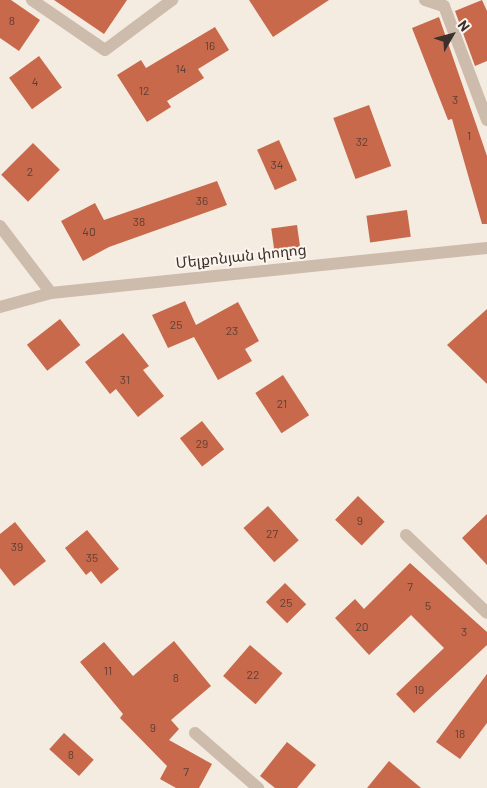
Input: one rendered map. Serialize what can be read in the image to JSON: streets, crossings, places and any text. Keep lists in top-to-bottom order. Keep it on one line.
{"streets":{"street":["Մելքոնյան փողոց"]},"house_numbers":["8","16","14","4","12","3","1","32","34","2","36","38","40","25","23","31","21","29","9","27","39","35","7","25","5","20","3","11","22","8","19","9","18","8","7"],"north":"top right"}
